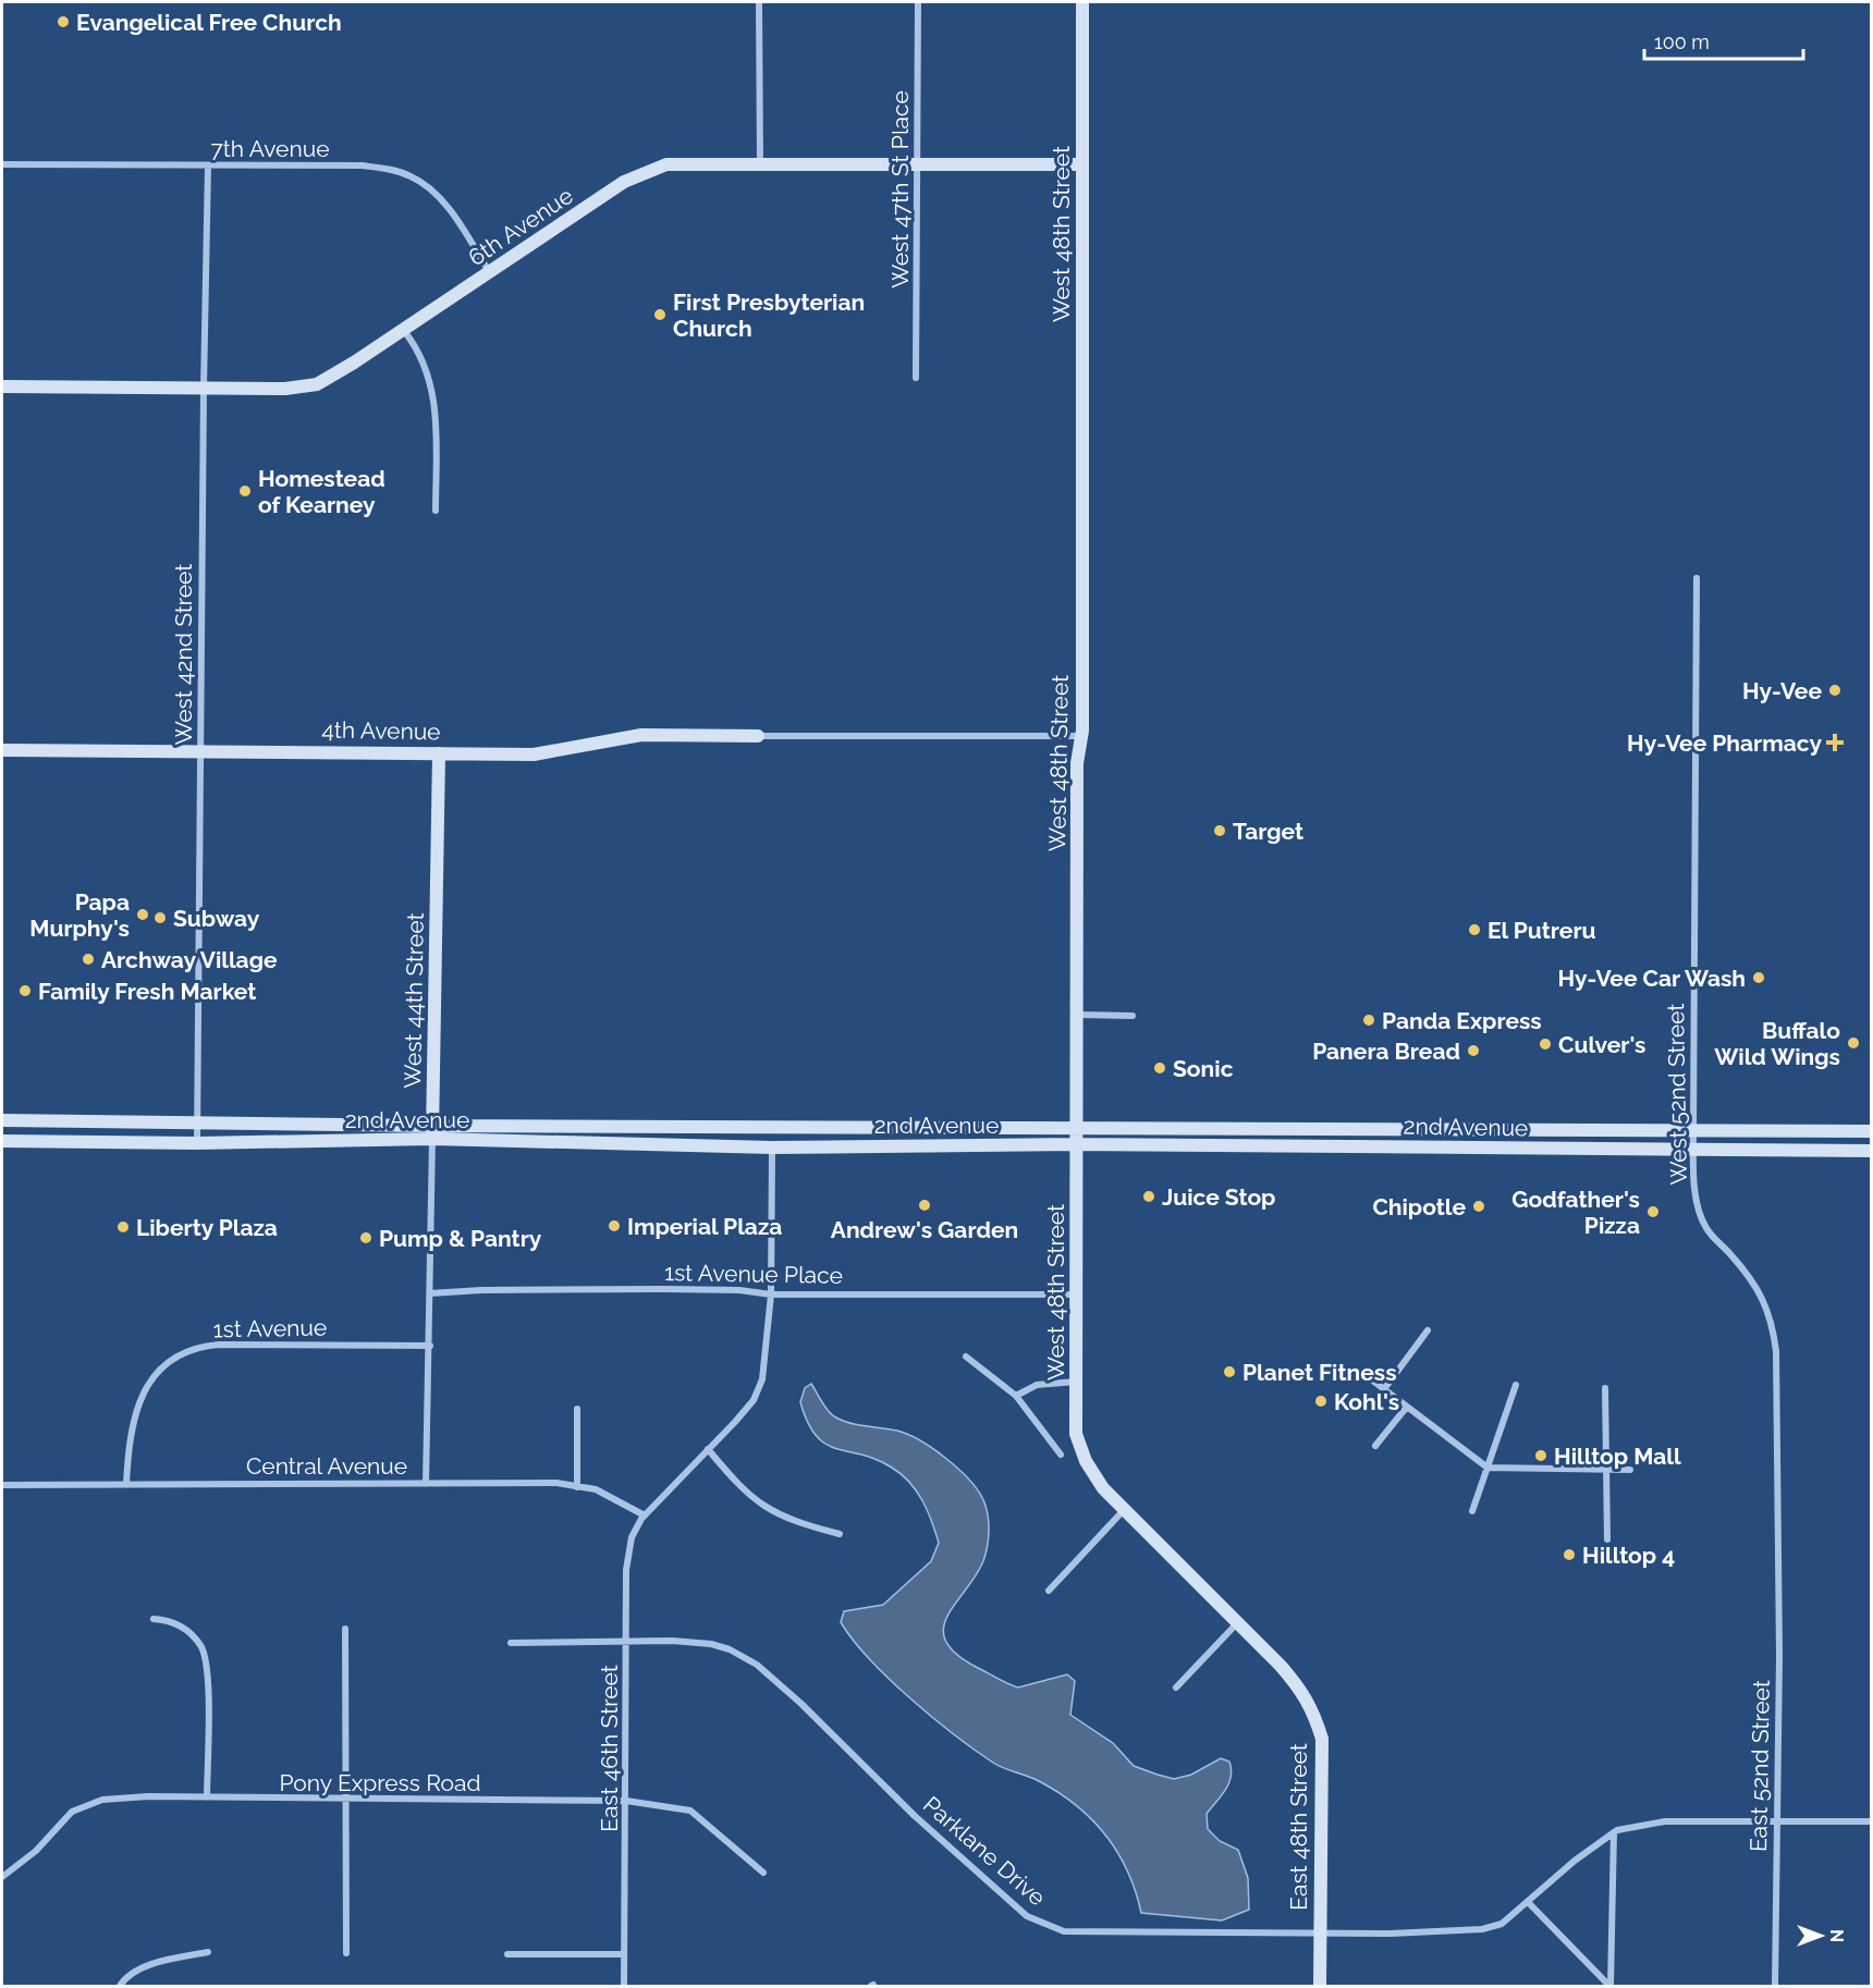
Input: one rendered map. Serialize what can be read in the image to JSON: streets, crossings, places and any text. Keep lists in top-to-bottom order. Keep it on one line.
{"streets":{"street":["7th Avenue","West 47th St Place","6th Avenue","West 48th Street","West 42nd Street","4th Avenue","West 44th Street","West 52nd Street","2nd Avenue","1st Avenue Place","1st Avenue","Central Avenue","East 46th Street","East 52nd Street","Pony Express Road","East 48th Street","Parklane Drive"]},"crossings":[["7th Avenue","6th Avenue"],["7th Avenue","West 42nd Street"],["West 47th St Place","6th Avenue"],["6th Avenue","West 48th Street"],["6th Avenue","West 42nd Street"],["West 48th Street","2nd Avenue"],["West 48th Street","1st Avenue Place"],["West 48th Street","East 48th Street"],["West 42nd Street","4th Avenue"],["West 42nd Street","2nd Avenue"],["4th Avenue","West 44th Street"],["West 44th Street","2nd Avenue"],["West 44th Street","1st Avenue Place"],["West 44th Street","1st Avenue"],["West 44th Street","Central Avenue"],["West 52nd Street","2nd Avenue"],["West 52nd Street","East 52nd Street"],["2nd Avenue","East 46th Street"],["1st Avenue Place","East 46th Street"],["1st Avenue","Central Avenue"],["Central Avenue","East 46th Street"],["East 46th Street","Pony Express Road"],["East 46th Street","Parklane Drive"],["East 52nd Street","Parklane Drive"],["East 48th Street","Parklane Drive"]],"places":{"other":["Evangelical Free Church","First Presbyterian Church","Homestead of Kearney","Hy-Vee","Target","Papa Murphy's","Subway","El Putreru","Archway Village","Hy-Vee Car Wash","Family Fresh Market","Panda Express","Buffalo Wild Wings","Culver's","Panera Bread","Sonic","Juice Stop","Andrew's Garden","Chipotle","Godfather's Pizza","Imperial Plaza","Liberty Plaza","Pump & Pantry","Planet Fitness","Kohl's","Hilltop Mall","Hilltop 4"],"health":["Hy-Vee Pharmacy"]},"scale_bar":"100 m","north":"right"}
